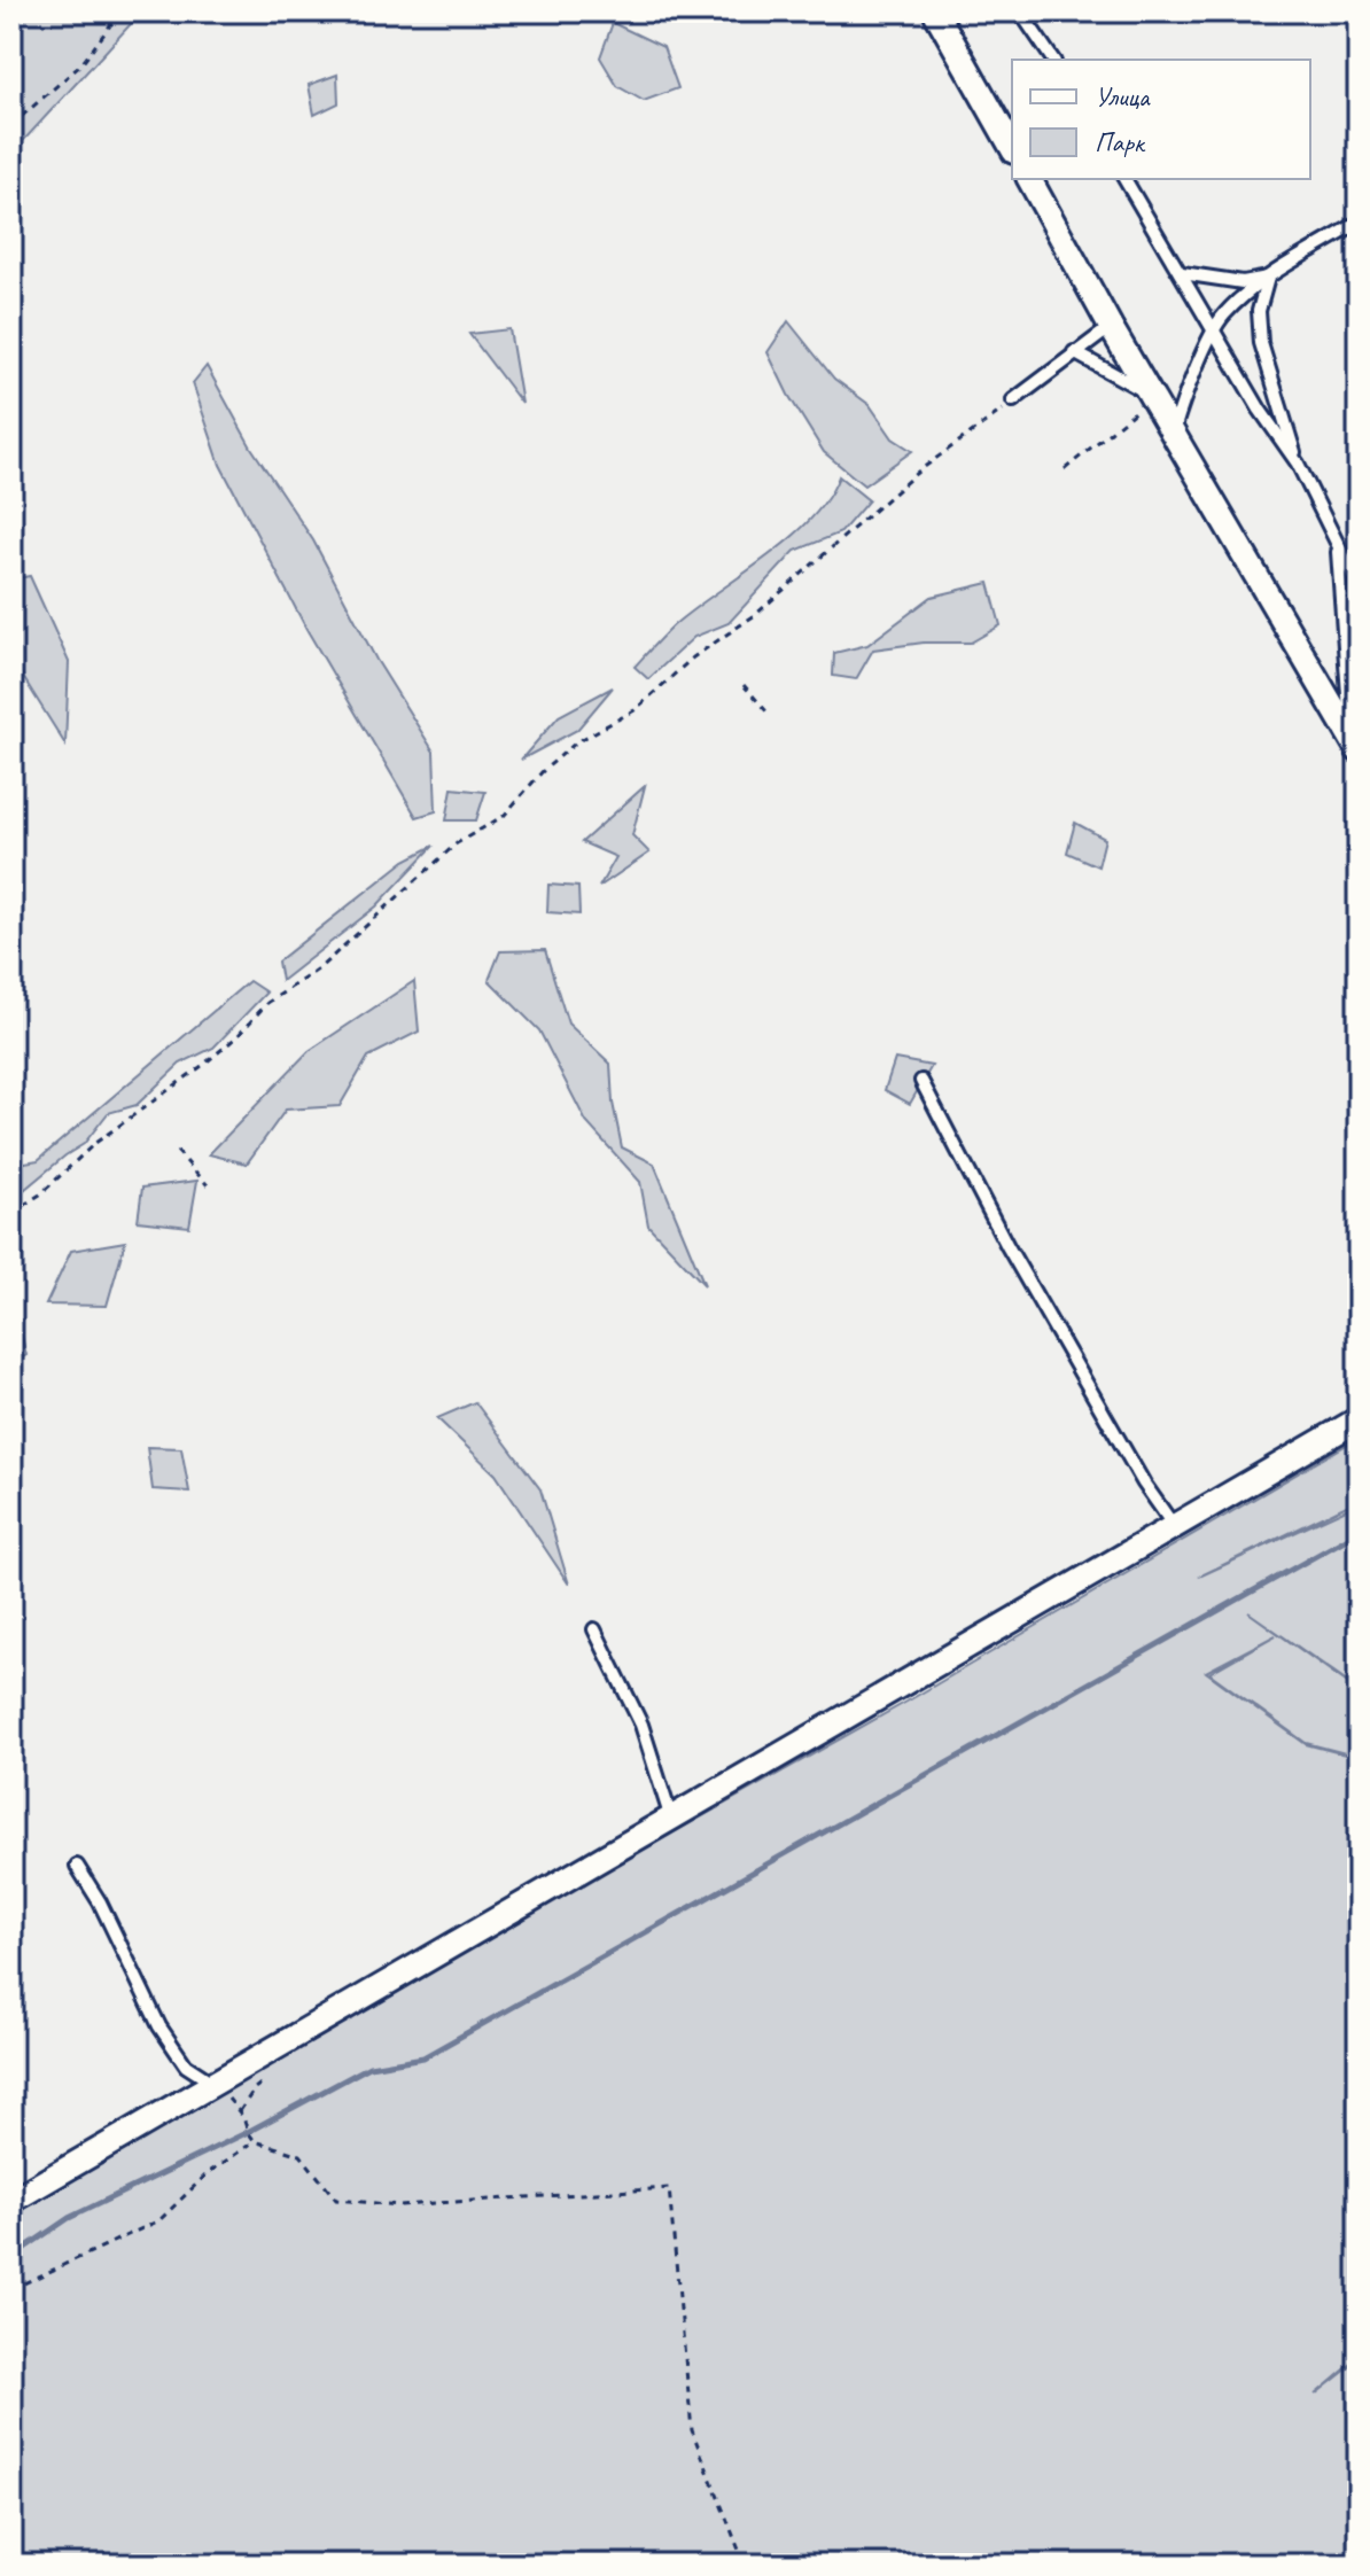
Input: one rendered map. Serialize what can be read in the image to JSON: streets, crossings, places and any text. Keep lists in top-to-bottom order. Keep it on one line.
{"legend":["Улица","Парк"]}
